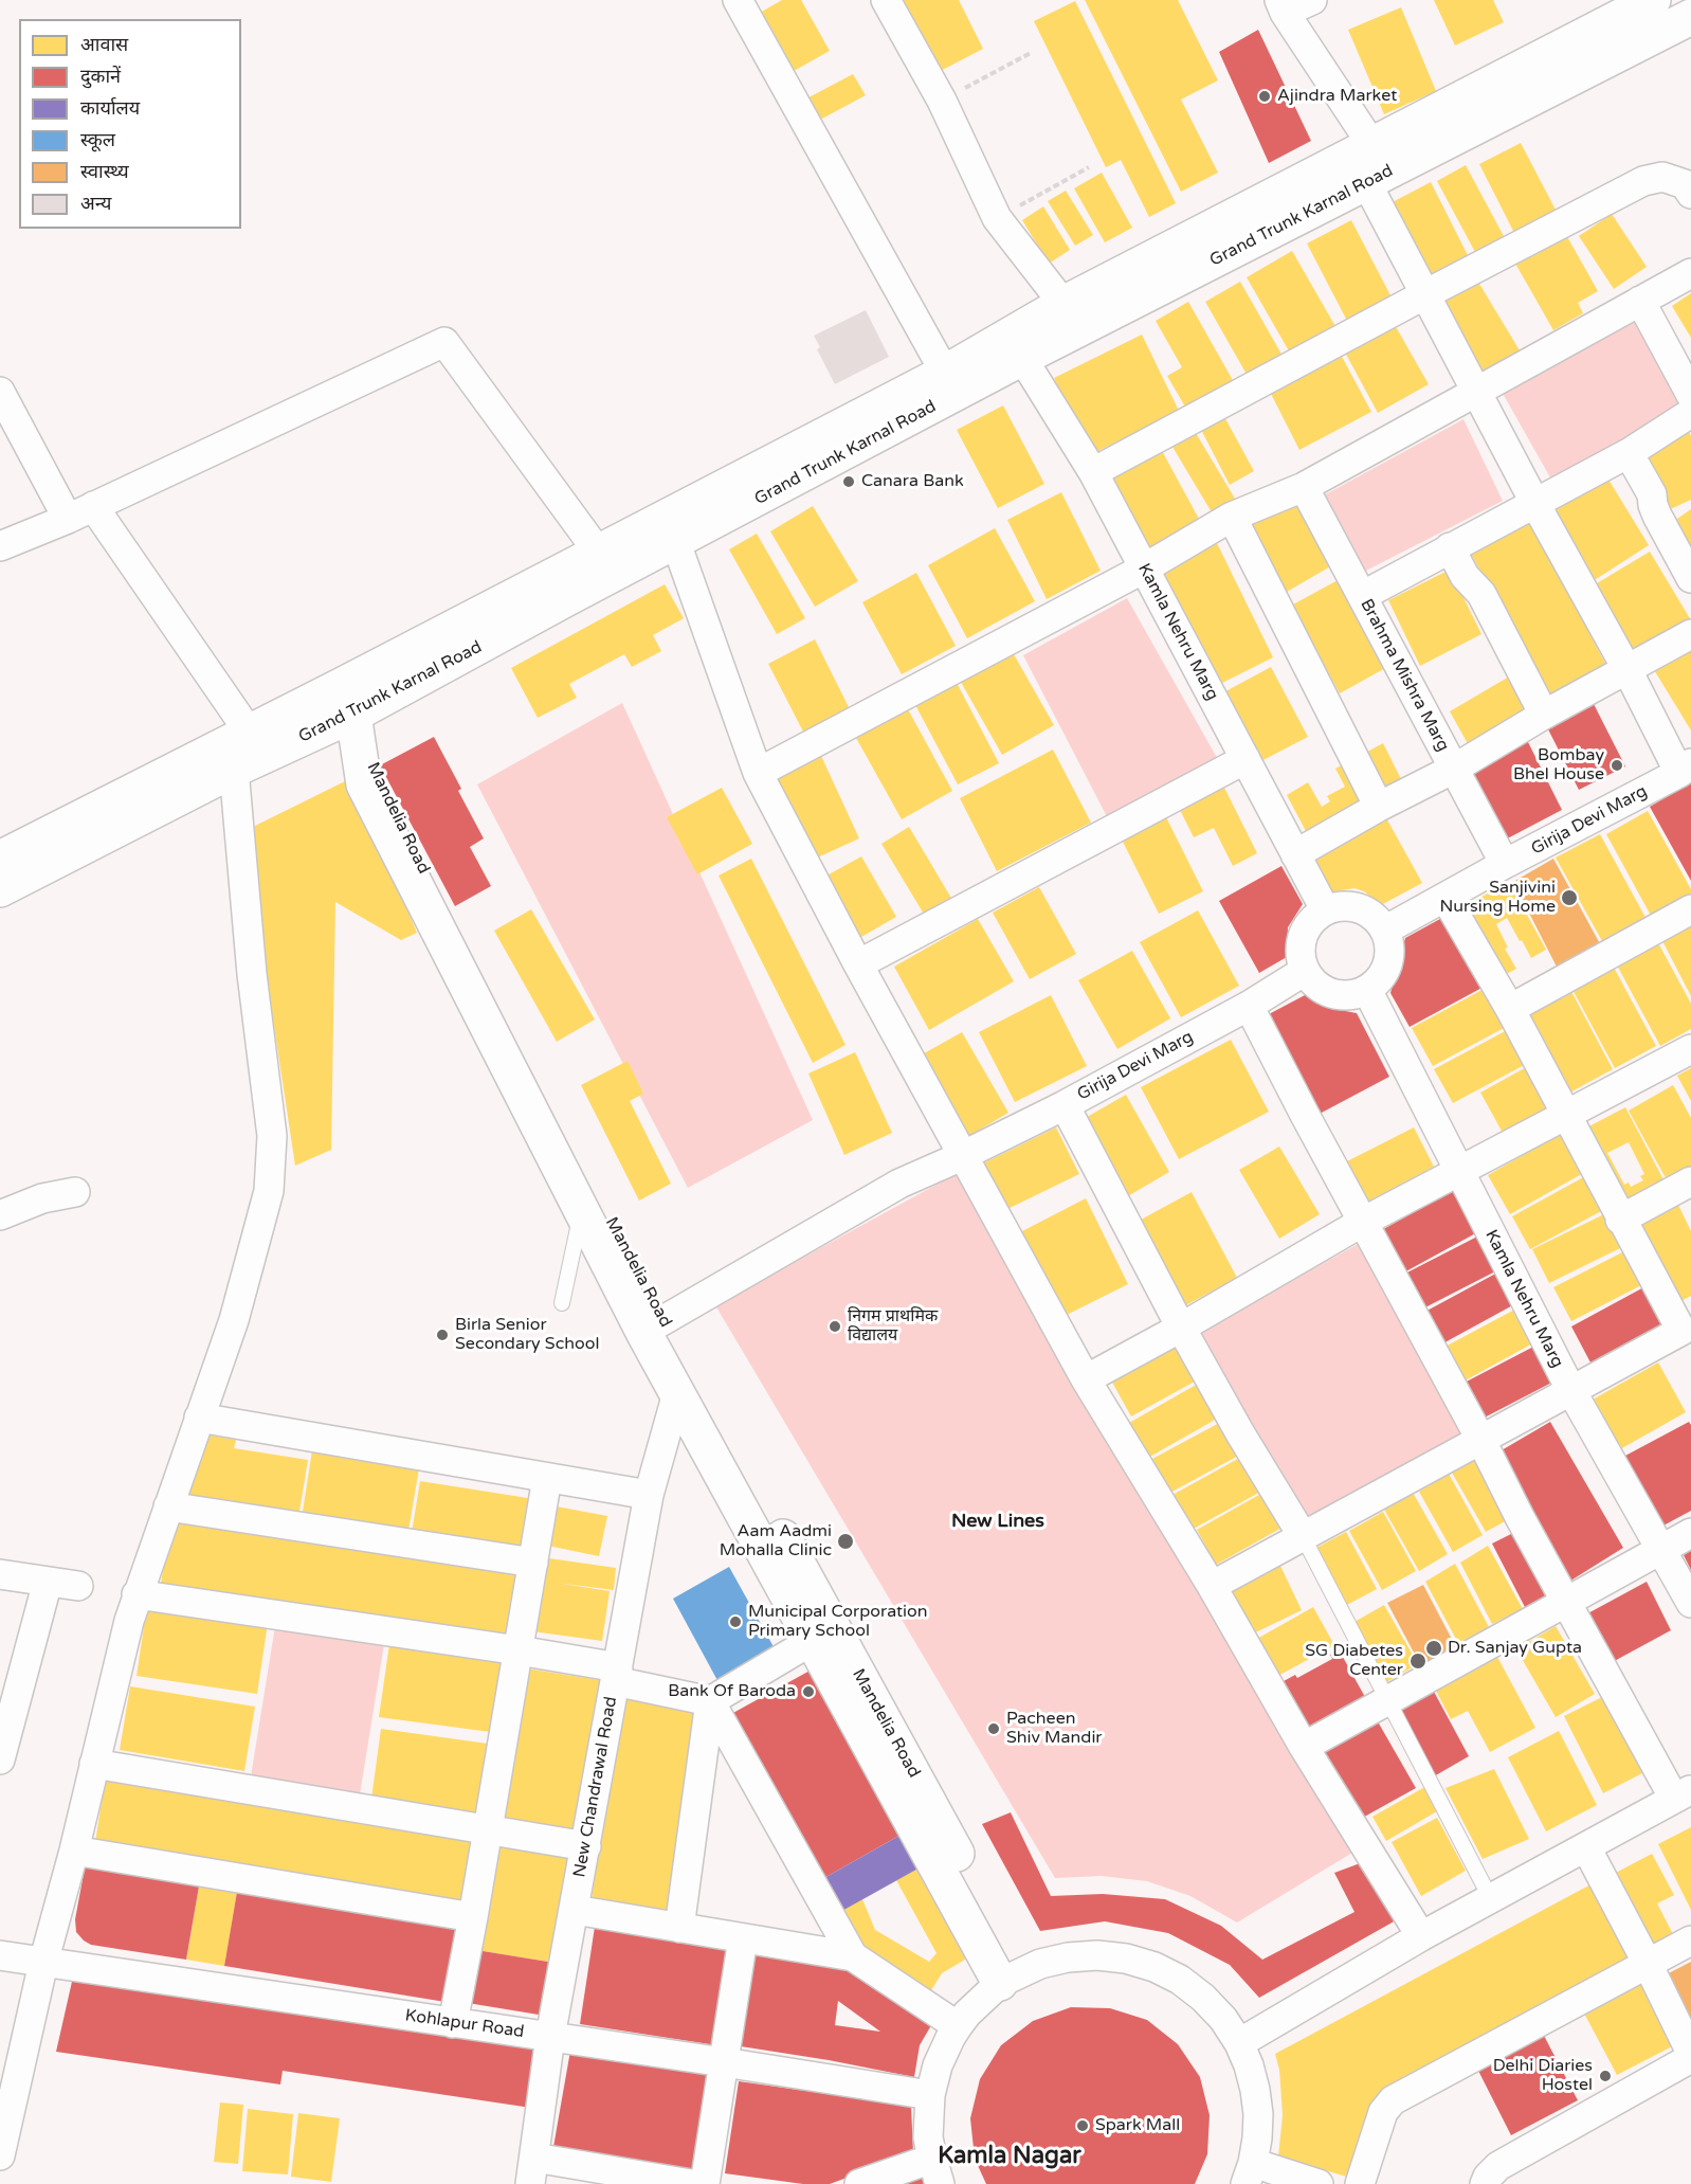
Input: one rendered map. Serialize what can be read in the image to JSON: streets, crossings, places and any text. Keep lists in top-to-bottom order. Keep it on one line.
{"streets":{"main road":["Grand Trunk Karnal Road","Mandelia Road"],"street":["Kamla Nehru Marg","Brahma Mishra Marg","Girija Devi Marg","New Chandrawal Road","Kohlapur Road"]},"crossings":[["Grand Trunk Karnal Road","Kamla Nehru Marg"],["Grand Trunk Karnal Road","Mandelia Road"],["Kamla Nehru Marg","Girija Devi Marg"],["Brahma Mishra Marg","Girija Devi Marg"],["Mandelia Road","Girija Devi Marg"],["Mandelia Road","New Chandrawal Road"],["New Chandrawal Road","Kohlapur Road"]],"districts":["New Lines","Kamla Nagar"],"places":["Ajindra Market","Canara Bank","Bombay Bhel House","Sanjivini Nursing Home","निगम प्राथमिक विद्यालय","Birla Senior Secondary School","Aam Aadmi Mohalla Clinic","Municipal Corporation Primary School","Dr. Sanjay Gupta","SG Diabetes Center","Bank Of Baroda","Pacheen Shiv Mandir","Delhi Diaries Hostel","Spark Mall"],"legend":["आवास","दुकानें","कार्यालय","स्कूल","स्वास्थ्य","अन्य"]}
